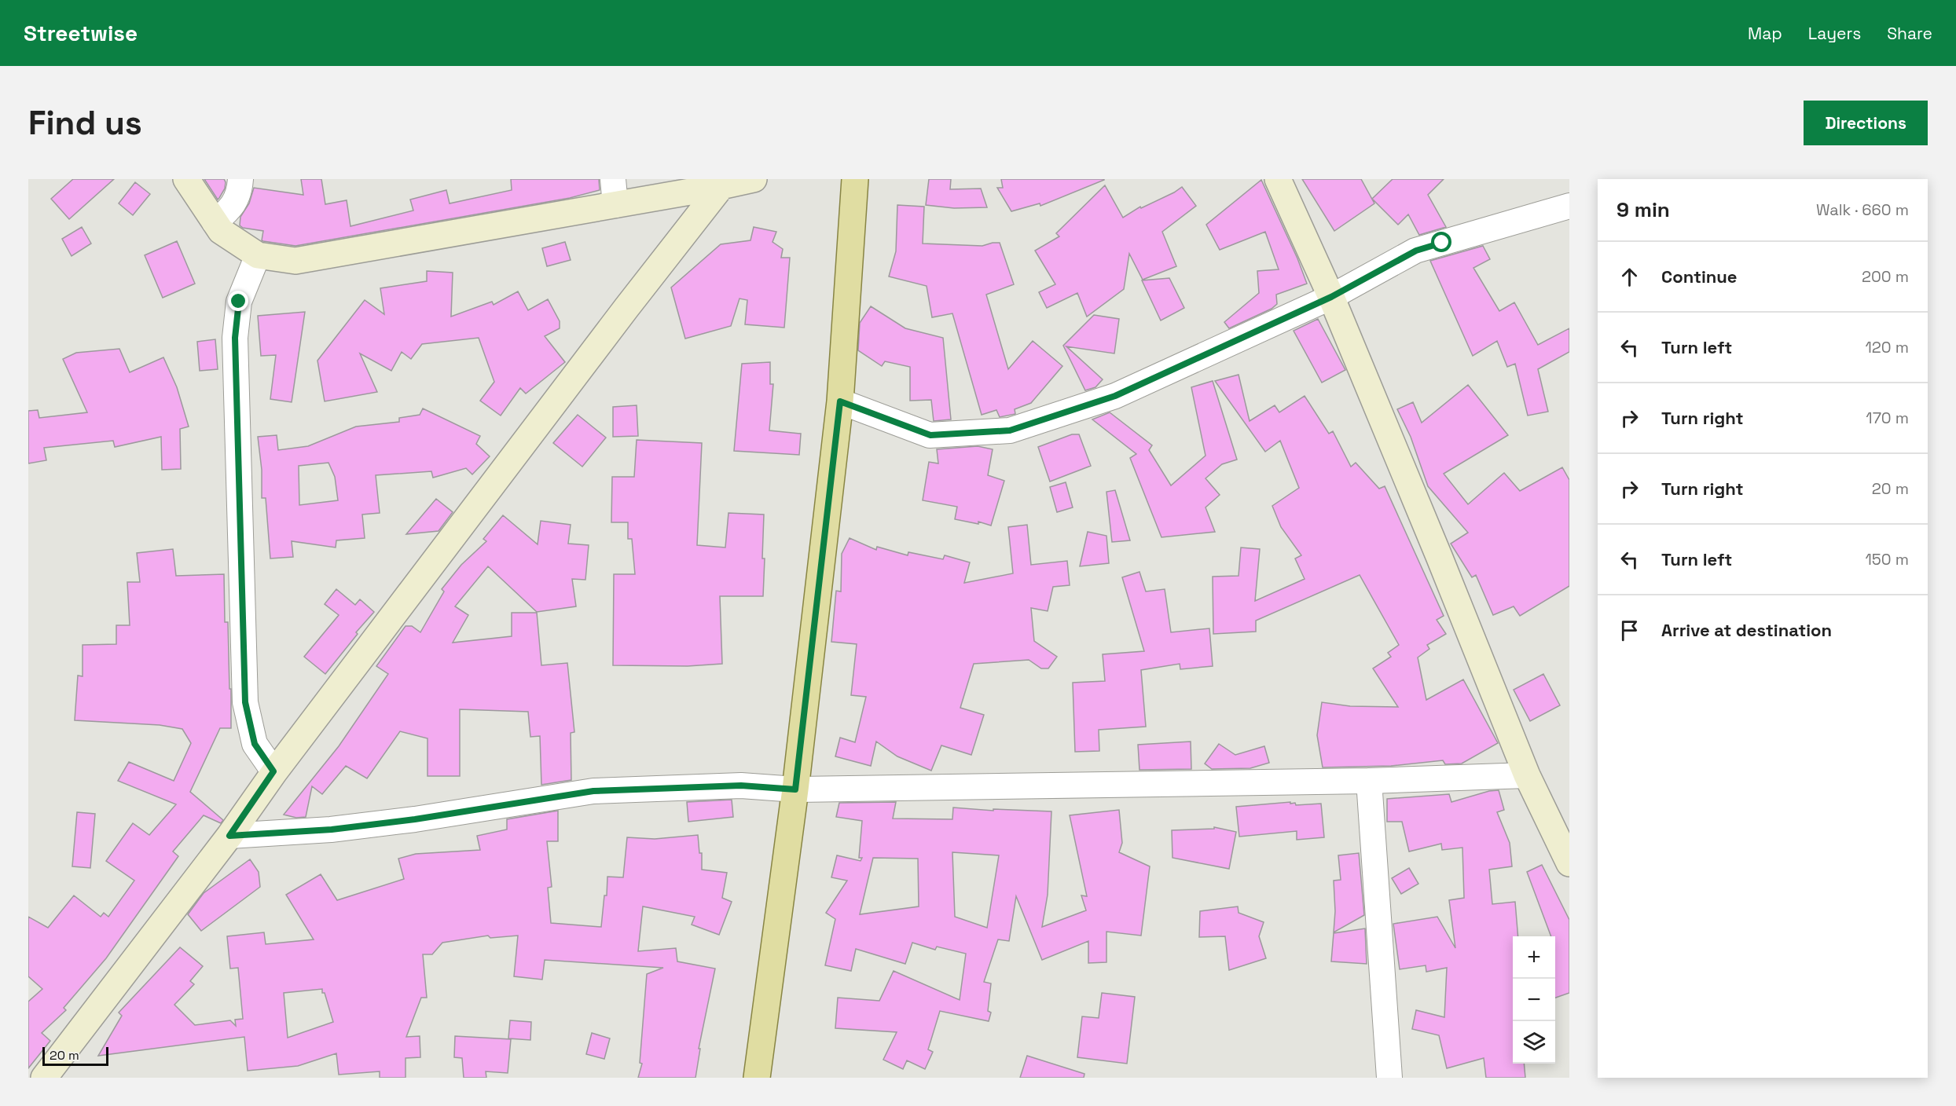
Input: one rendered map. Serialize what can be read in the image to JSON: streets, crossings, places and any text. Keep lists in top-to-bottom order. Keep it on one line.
{"scale_bar":"20 m","page":{"header":"Streetwise","nav":["Map","Layers","Share"],"buttons":"Directions","title":"Find us","heading":["9 min","Walk · 660 m"],"list":[["Continue","200 m"],["Turn left","120 m"],["Turn right","170 m"],["Turn right","20 m"],["Turn left","150 m"],"Arrive at destination"],"map_buttons":["+","−"],"scale":"20 m"}}
